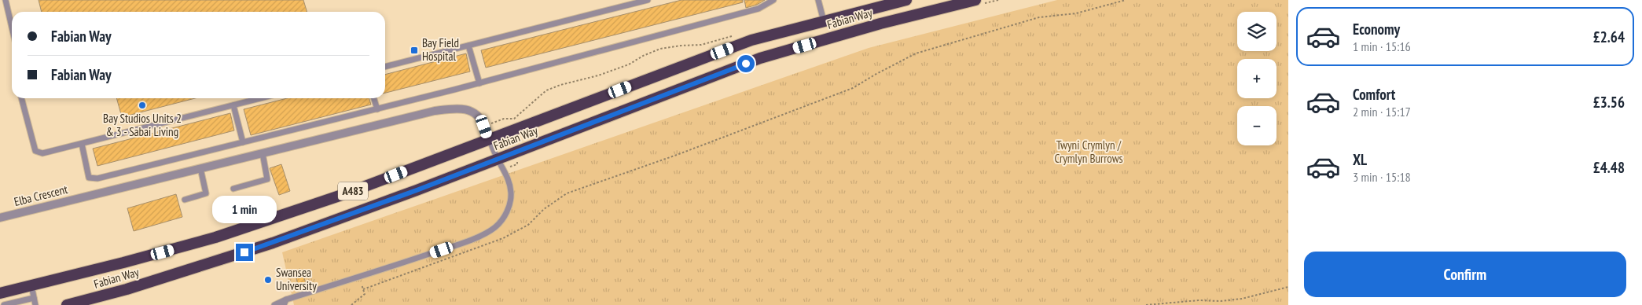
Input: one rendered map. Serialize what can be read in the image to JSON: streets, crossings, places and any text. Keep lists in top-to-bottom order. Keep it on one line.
{"streets":{"highway":["Fabian Way","A483"],"street":["Elba Crescent"]},"parks":["Twyni Crymlyn / Crymlyn Burrows"],"places":{"transit":["Bay Field Hospital"],"other":["Bay Studios Units 2 & 3 - Sabai Living","Swansea University"]},"page":{"list":[{"name":"Economy","note":"1 min · 15:16","value":"£2.64"},{"name":"Comfort","note":"2 min · 15:17","value":"£3.56"},{"name":"XL","note":"3 min · 15:18","value":"£4.48"}],"map_buttons":["+","−"],"banner":["Fabian Way","Fabian Way"],"bubble":"1 min","buttons":"Confirm"}}
